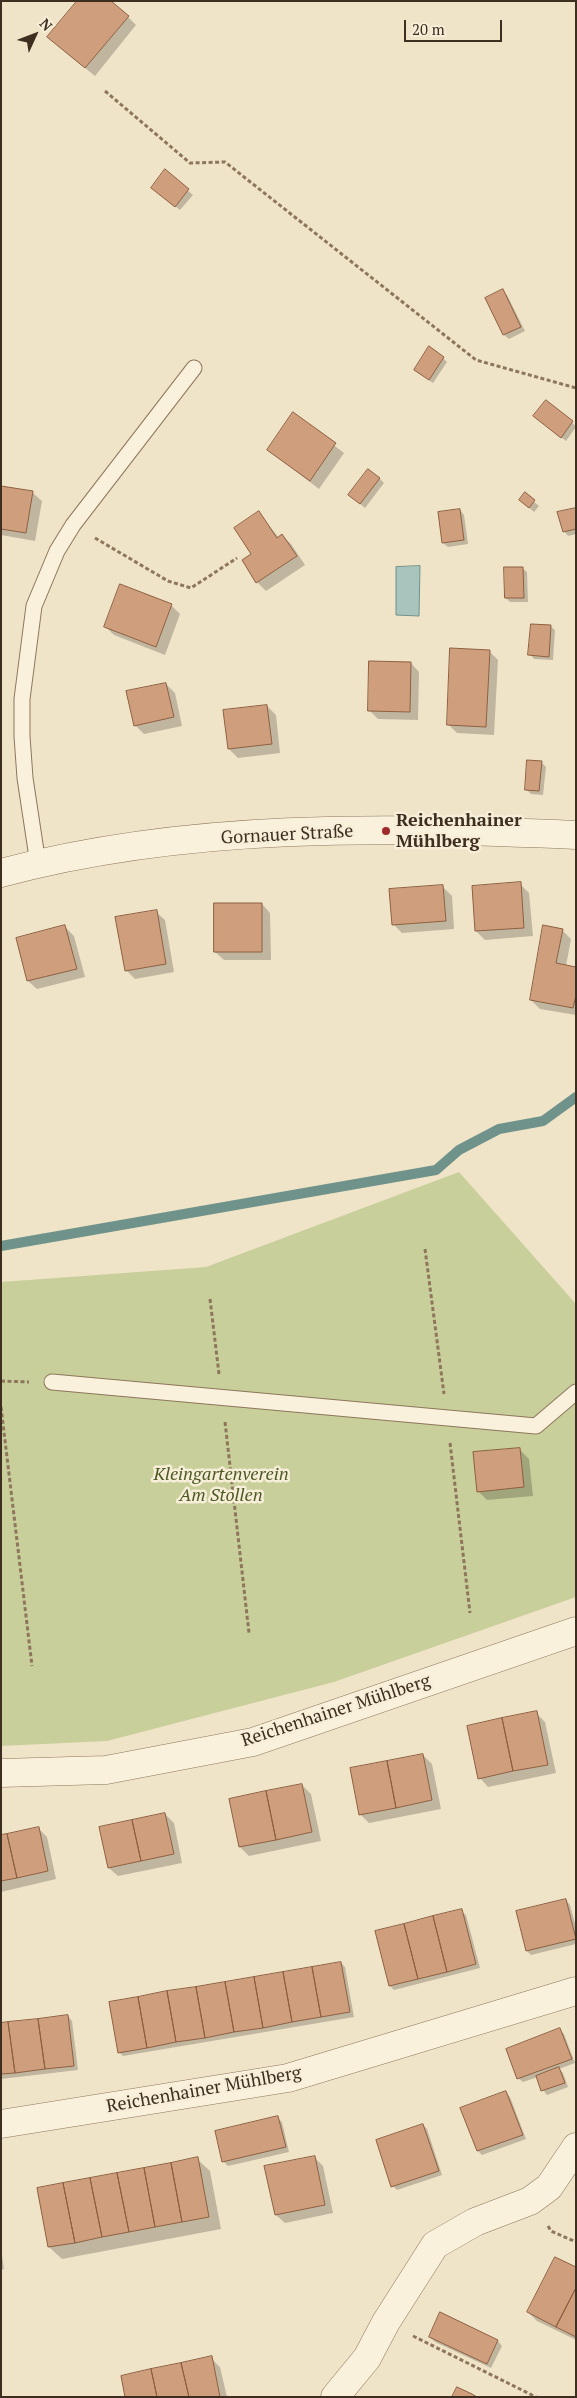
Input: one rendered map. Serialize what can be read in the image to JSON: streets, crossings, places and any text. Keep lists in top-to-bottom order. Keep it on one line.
{"streets":{"street":["Gornauer Straße","Reichenhainer Mühlberg"]},"parks":["Kleingartenverein Am Stollen"],"places":["Reichenhainer Mühlberg"],"scale_bar":"20 m","north":"top right"}
